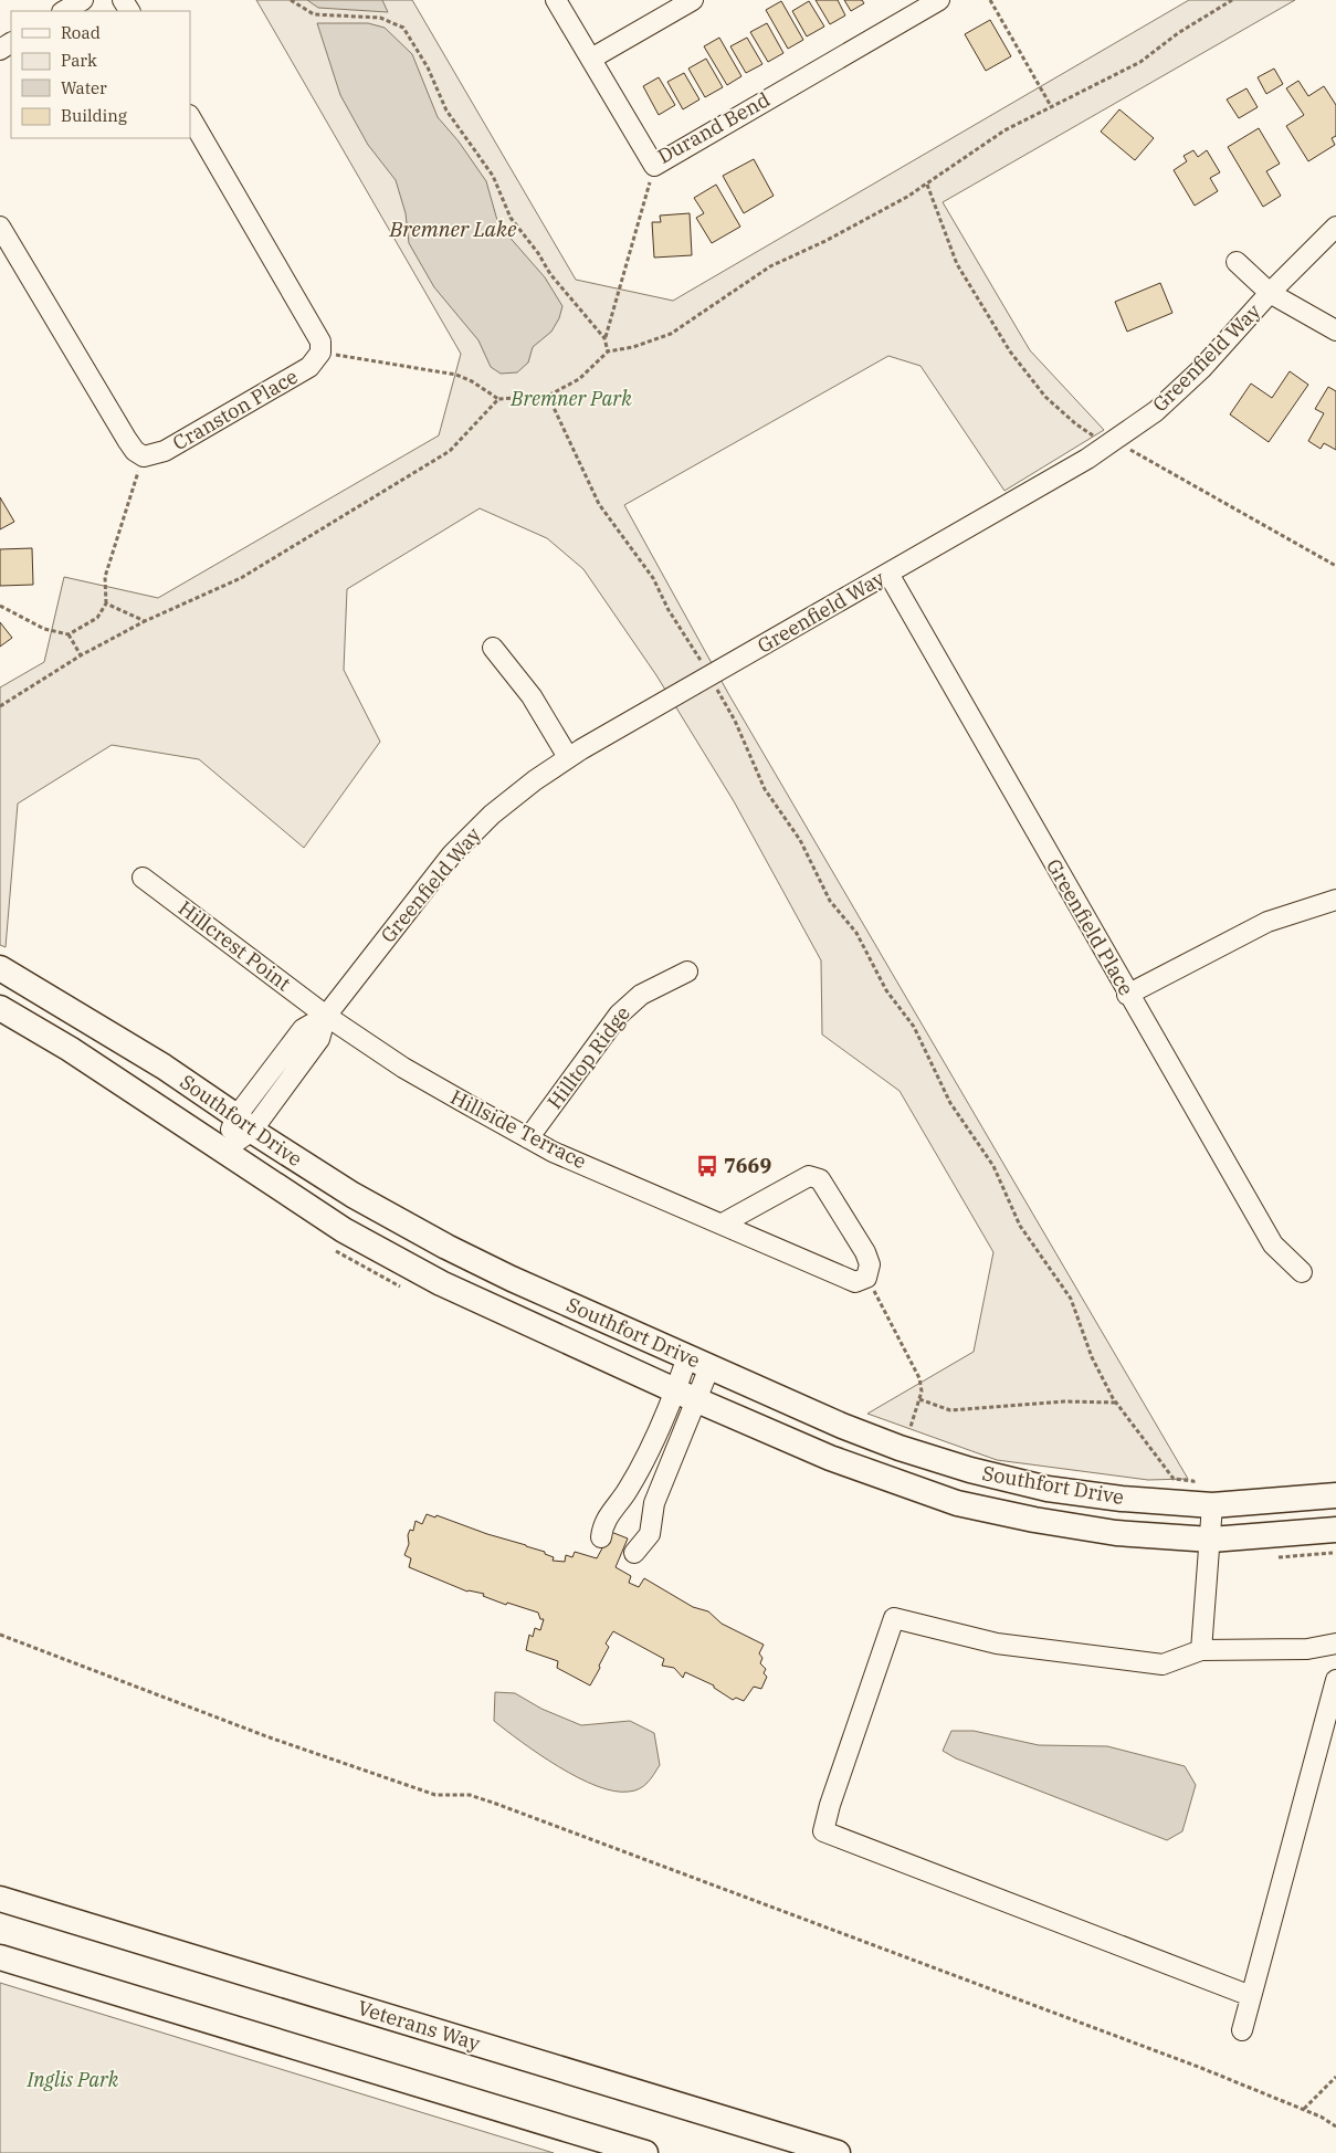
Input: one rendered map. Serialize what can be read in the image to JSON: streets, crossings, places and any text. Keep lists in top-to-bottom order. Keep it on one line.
{"streets":{"main road":["Southfort Drive","Veterans Way"],"street":["Durand Bend","Greenfield Way","Cranston Place","Greenfield Place","Hillcrest Point","Hilltop Ridge","Hillside Terrace"]},"crossings":[["Greenfield Way","Greenfield Place"],["Greenfield Way","Hillcrest Point"],["Greenfield Way","Southfort Drive"],["Greenfield Way","Hillside Terrace"],["Hillcrest Point","Hillside Terrace"],["Hilltop Ridge","Hillside Terrace"]],"water":["Bremner Lake"],"parks":["Bremner Park","Inglis Park"],"places":{"bus stop":["7669"]},"legend":["Road","Park","Water","Building"]}
